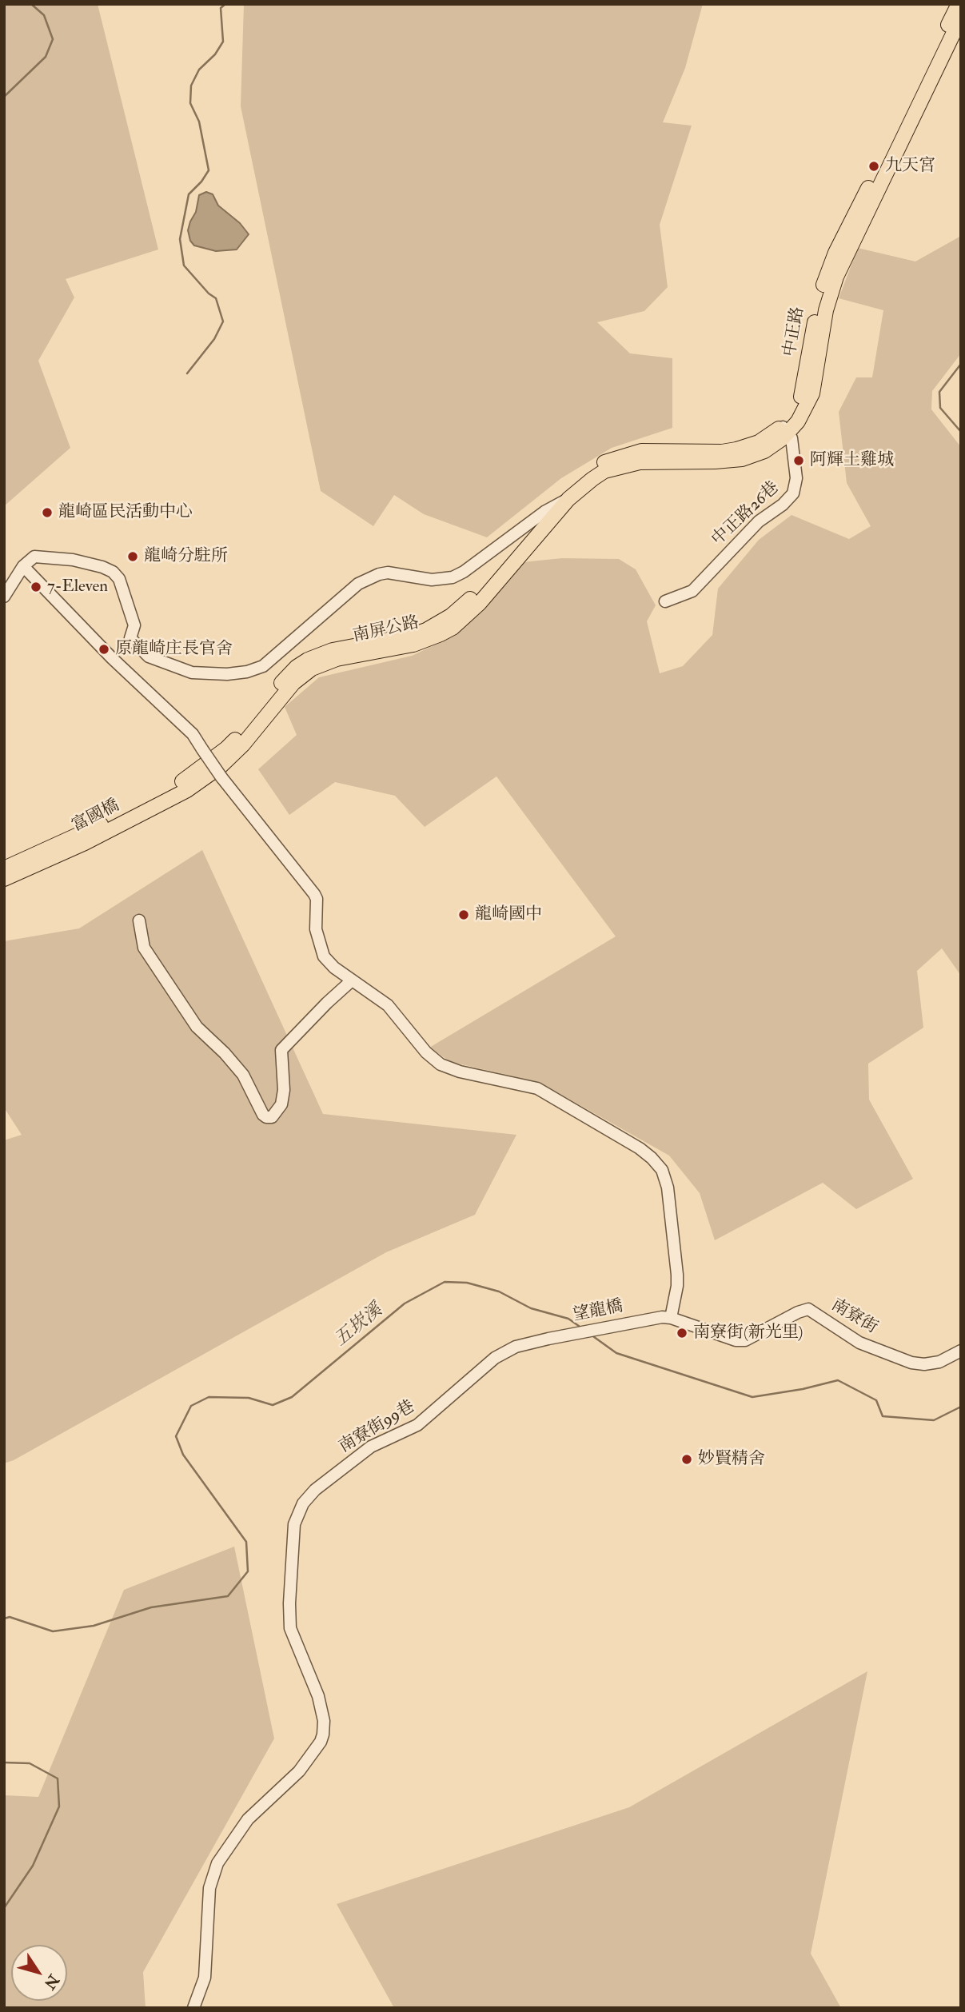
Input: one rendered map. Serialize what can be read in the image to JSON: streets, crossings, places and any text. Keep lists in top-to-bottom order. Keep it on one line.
{"streets":{"main road":["中正路","南屏公路","富國橋"],"street":["中正路26巷","望龍橋","南寮街","南寮街99巷"]},"crossings":[["中正路","中正路26巷"],["中正路","南屏公路"],["南屏公路","富國橋"],["望龍橋","南寮街"],["望龍橋","南寮街99巷"]],"water":["五崁溪"],"places":["九天宮","阿輝土雞城","龍崎區民活動中心","龍崎分駐所","7-Eleven","原龍崎庄長官舍","龍崎國中","南寮街(新光里)","妙賢精舍"],"north":"bottom right"}
